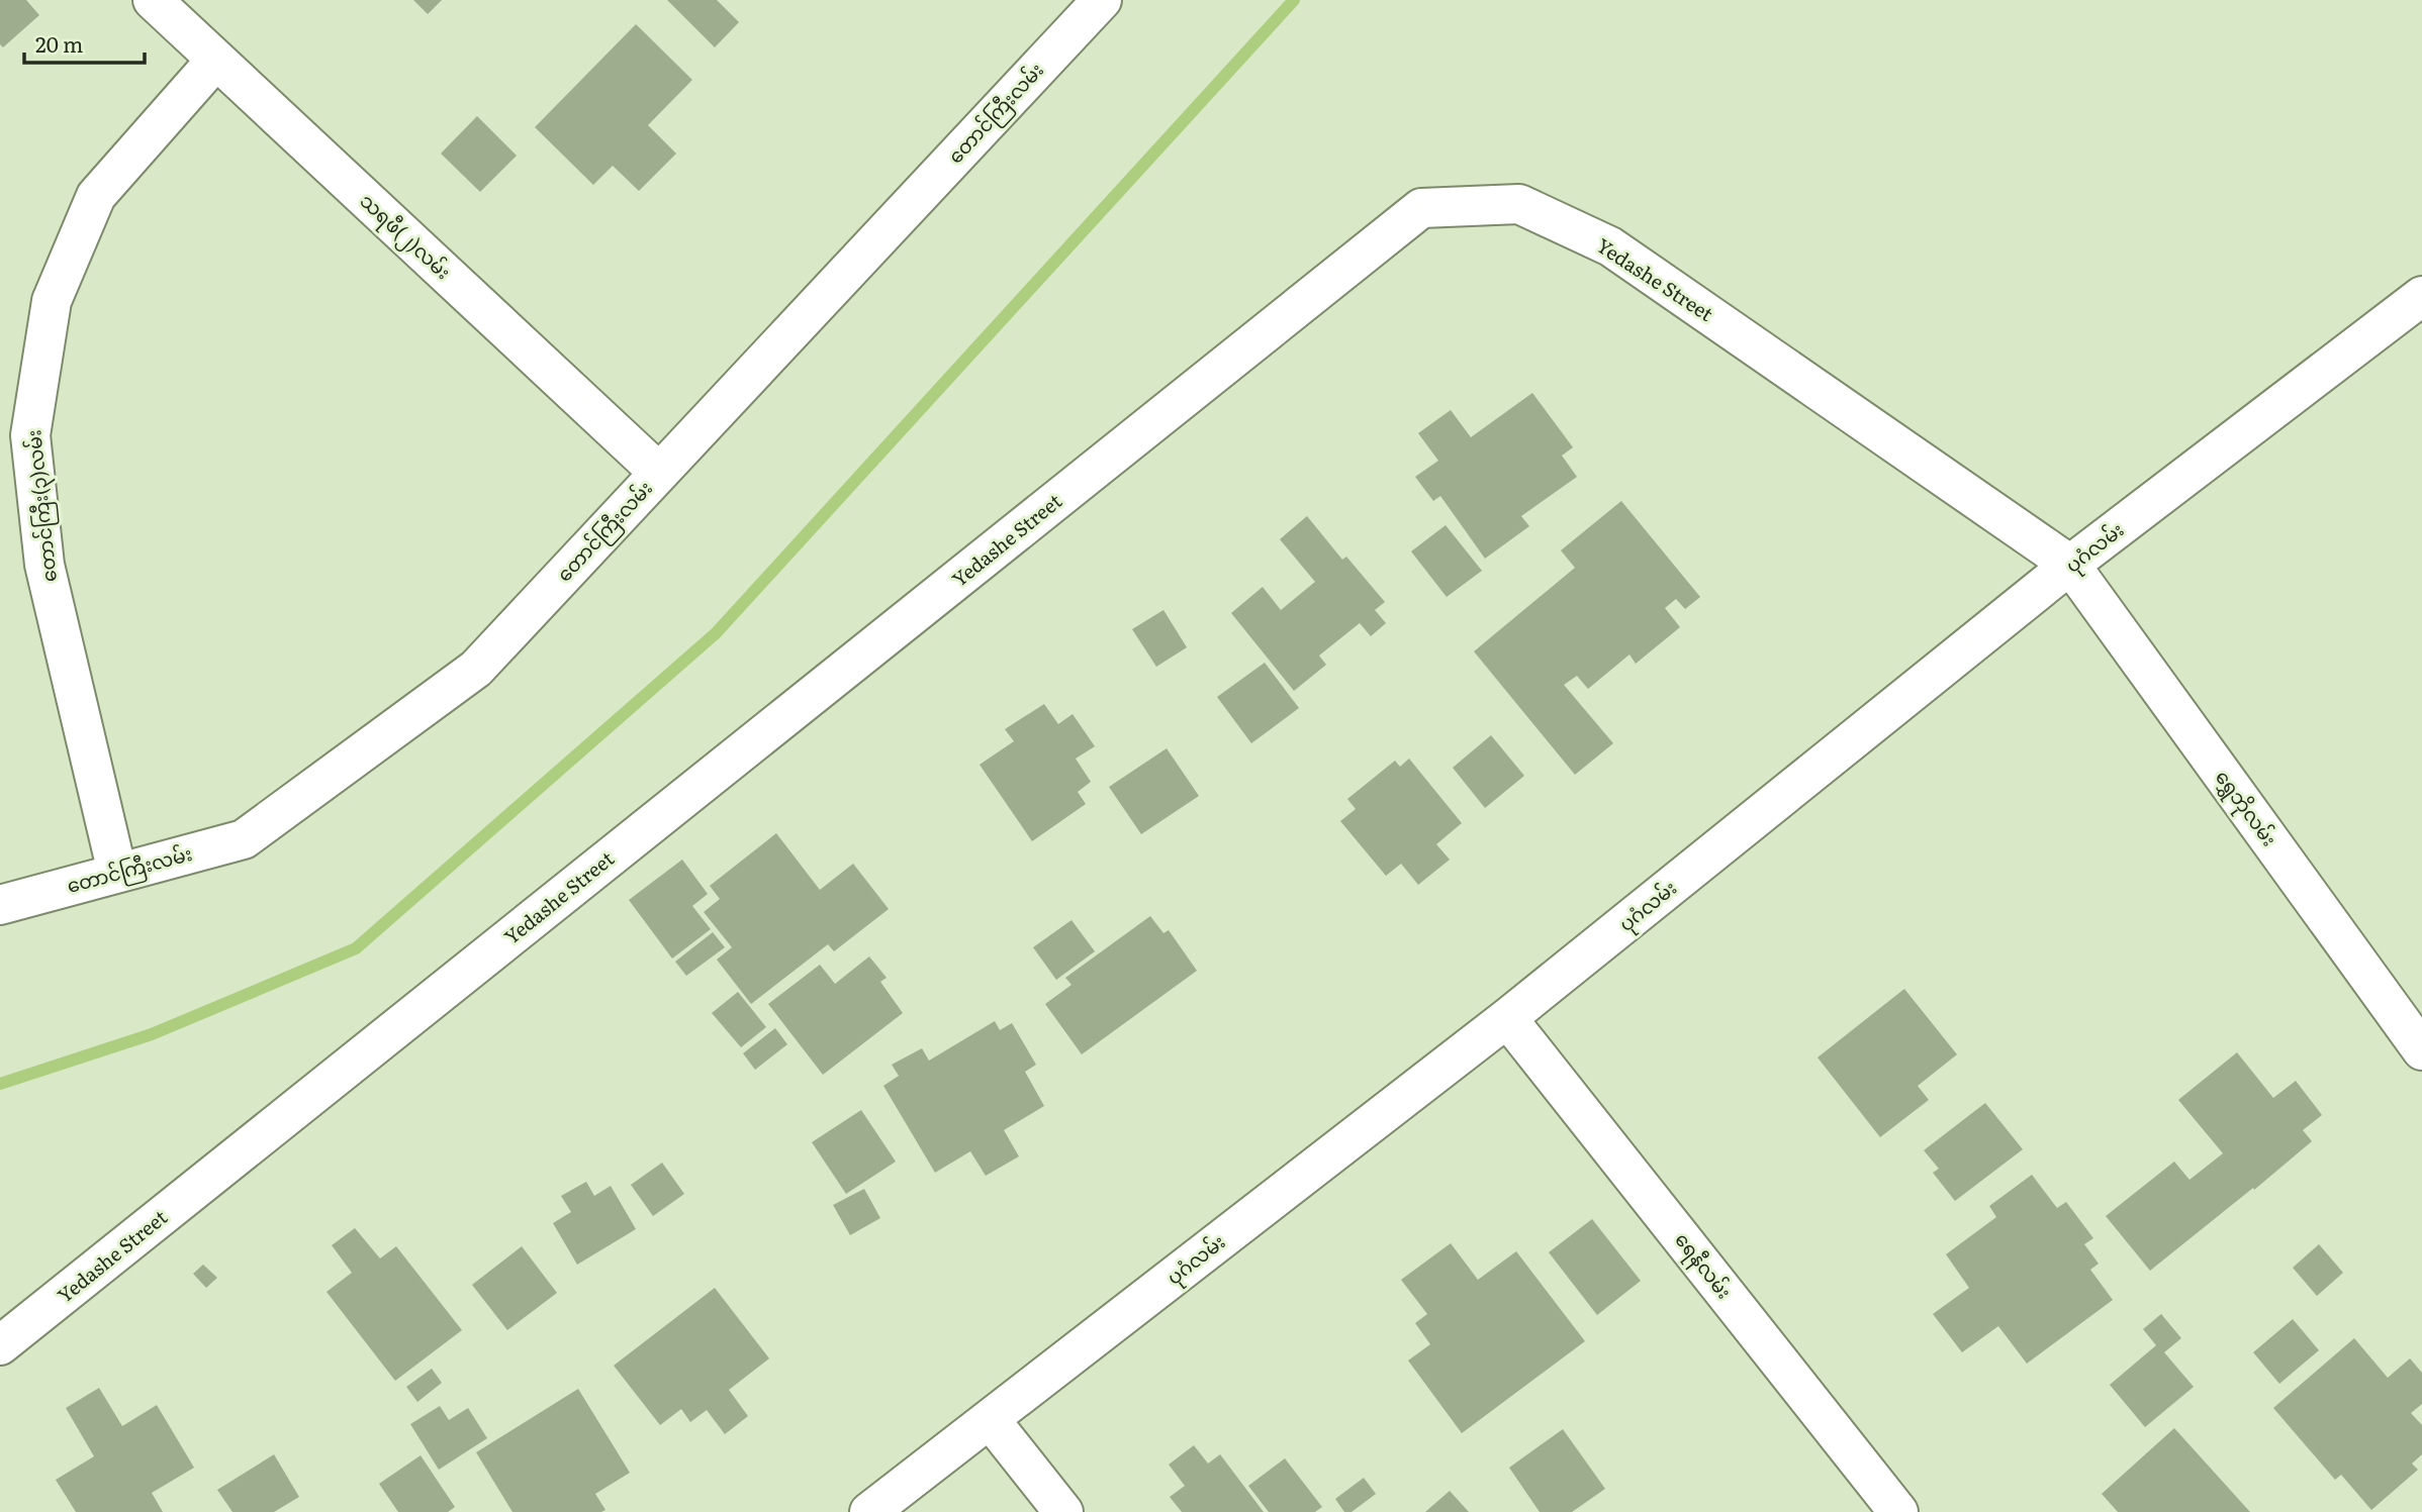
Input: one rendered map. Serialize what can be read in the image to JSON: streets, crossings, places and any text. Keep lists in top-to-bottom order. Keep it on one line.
{"streets":{"street":["တောင်ကြီးလမ်း","သရဖီ(၂)လမ်း","Yedashe Street","တောင်ကြီး(၃)လမ်း","ပုဂံလမ်း","ရွှေဘိုလမ်း","ရေနီလမ်း"]},"crossings":[["တောင်ကြီးလမ်း","သရဖီ(၂)လမ်း"],["တောင်ကြီးလမ်း","တောင်ကြီး(၃)လမ်း"],["သရဖီ(၂)လမ်း","တောင်ကြီး(၃)လမ်း"],["Yedashe Street","ပုဂံလမ်း"],["Yedashe Street","ရွှေဘိုလမ်း"],["ပုဂံလမ်း","ရွှေဘိုလမ်း"],["ပုဂံလမ်း","ရေနီလမ်း"]],"scale_bar":"20 m"}
